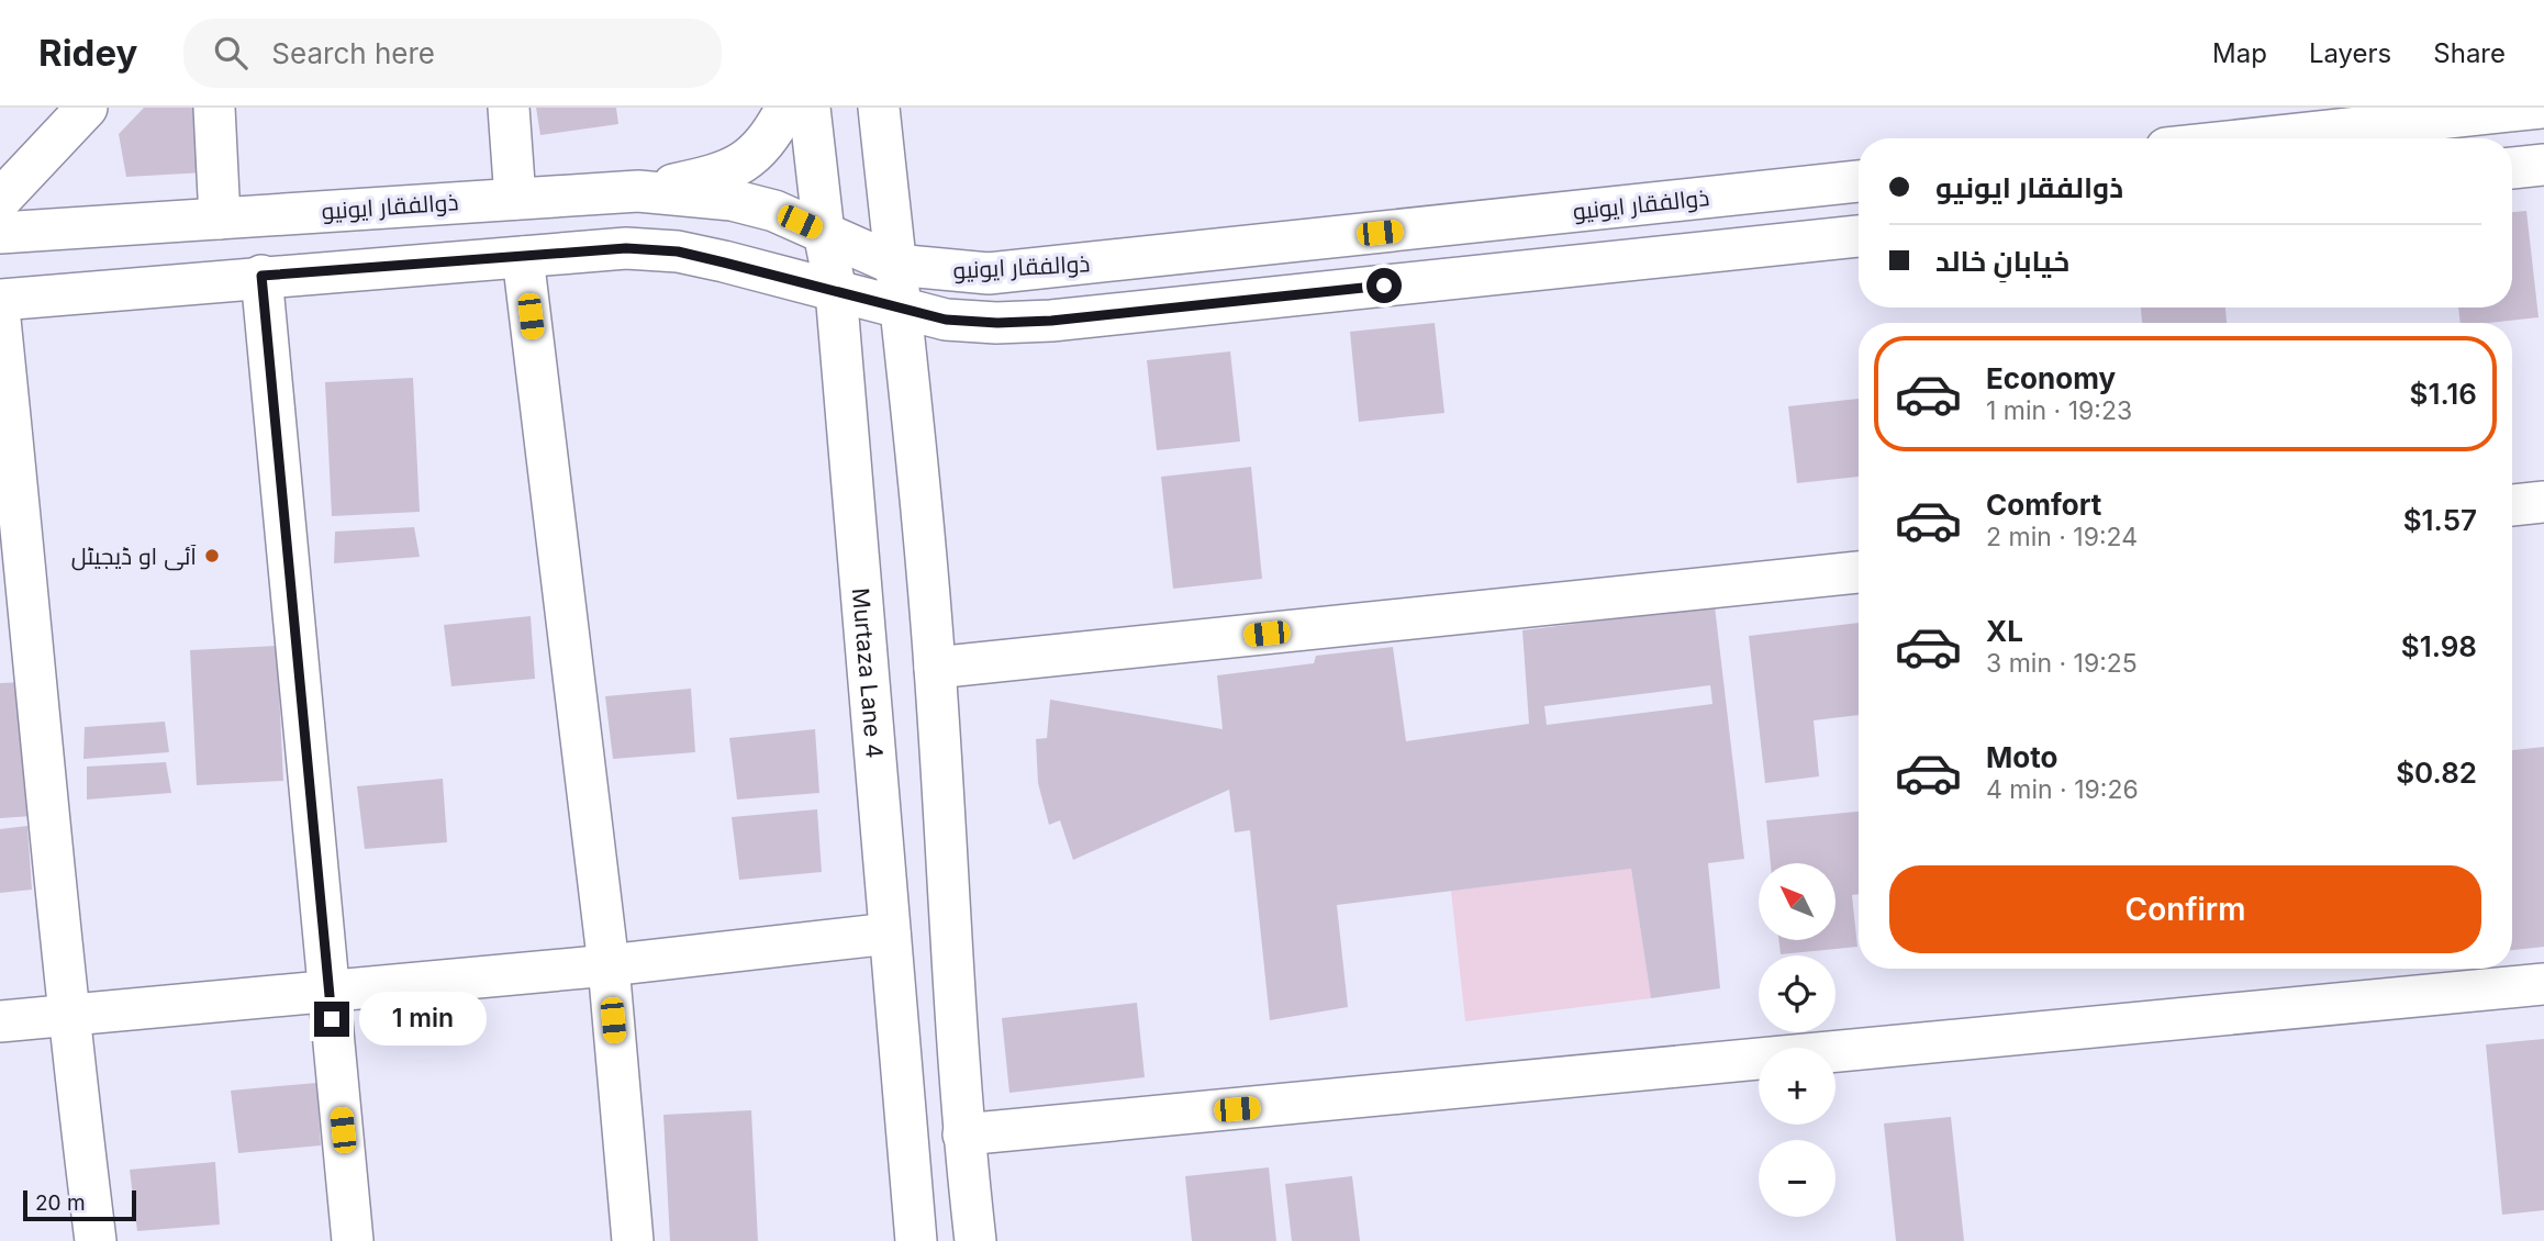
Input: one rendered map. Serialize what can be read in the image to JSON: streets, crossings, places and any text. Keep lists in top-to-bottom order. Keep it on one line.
{"streets":{"street":["ذوالفقار ایونیو","Murtaza Lane 4"]},"crossings":[["ذوالفقار ایونیو","Murtaza Lane 4"]],"places":["آئی او ڈیجیٹل"],"scale_bar":"20 m","north":"top left","page":{"header":"Ridey","search":"Search here","nav":["Map","Layers","Share"],"banner":["ذوالفقار ایونیو","خیابانِ خالد"],"list":[{"name":"Economy","note":"1 min · 19:23","value":"$1.16"},{"name":"Comfort","note":"2 min · 19:24","value":"$1.57"},{"name":"XL","note":"3 min · 19:25","value":"$1.98"},{"name":"Moto","note":"4 min · 19:26","value":"$0.82"}],"buttons":"Confirm","map_buttons":["+","−"],"bubble":"1 min","scale":"20 m"}}
